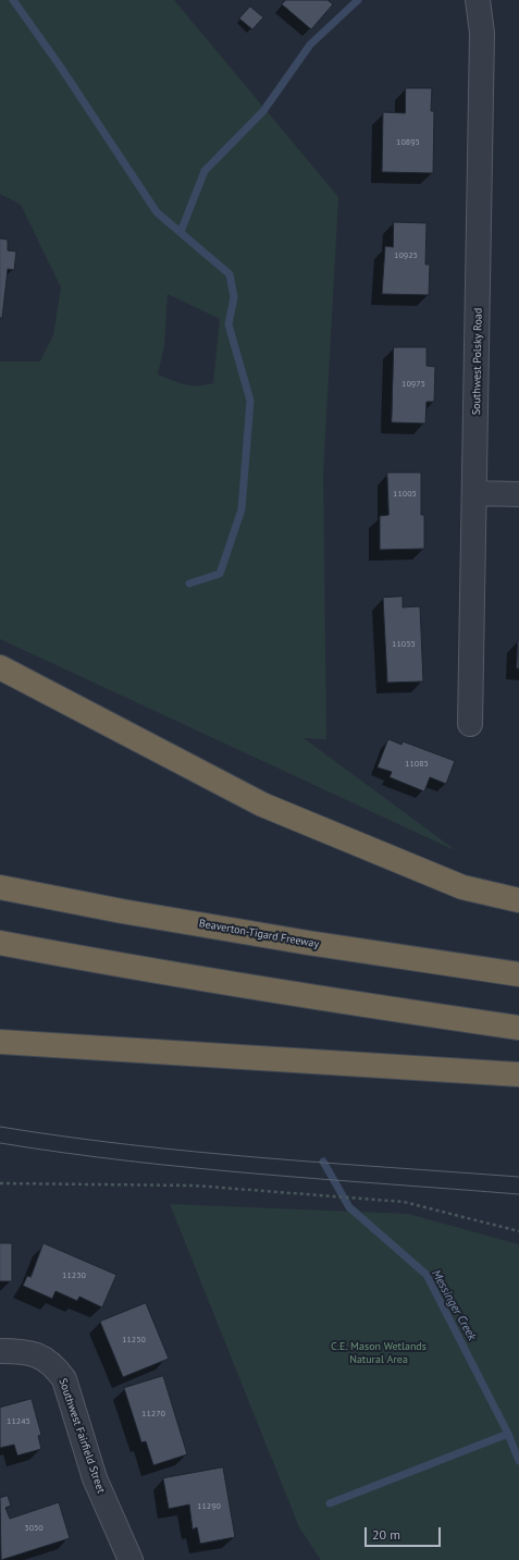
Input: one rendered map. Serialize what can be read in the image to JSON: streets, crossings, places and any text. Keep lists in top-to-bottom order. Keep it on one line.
{"streets":{"highway":["Beaverton-Tigard Freeway"],"street":["Southwest Polsky Road","Southwest Fairfield Street"]},"water":["Messinger Creek"],"parks":["C.E. Mason Wetlands Natural Area"],"house_numbers":["10895","10925","10975","11005","11055","11085","11230","11250","11270","11245","11290","3050"],"scale_bar":"20 m"}
